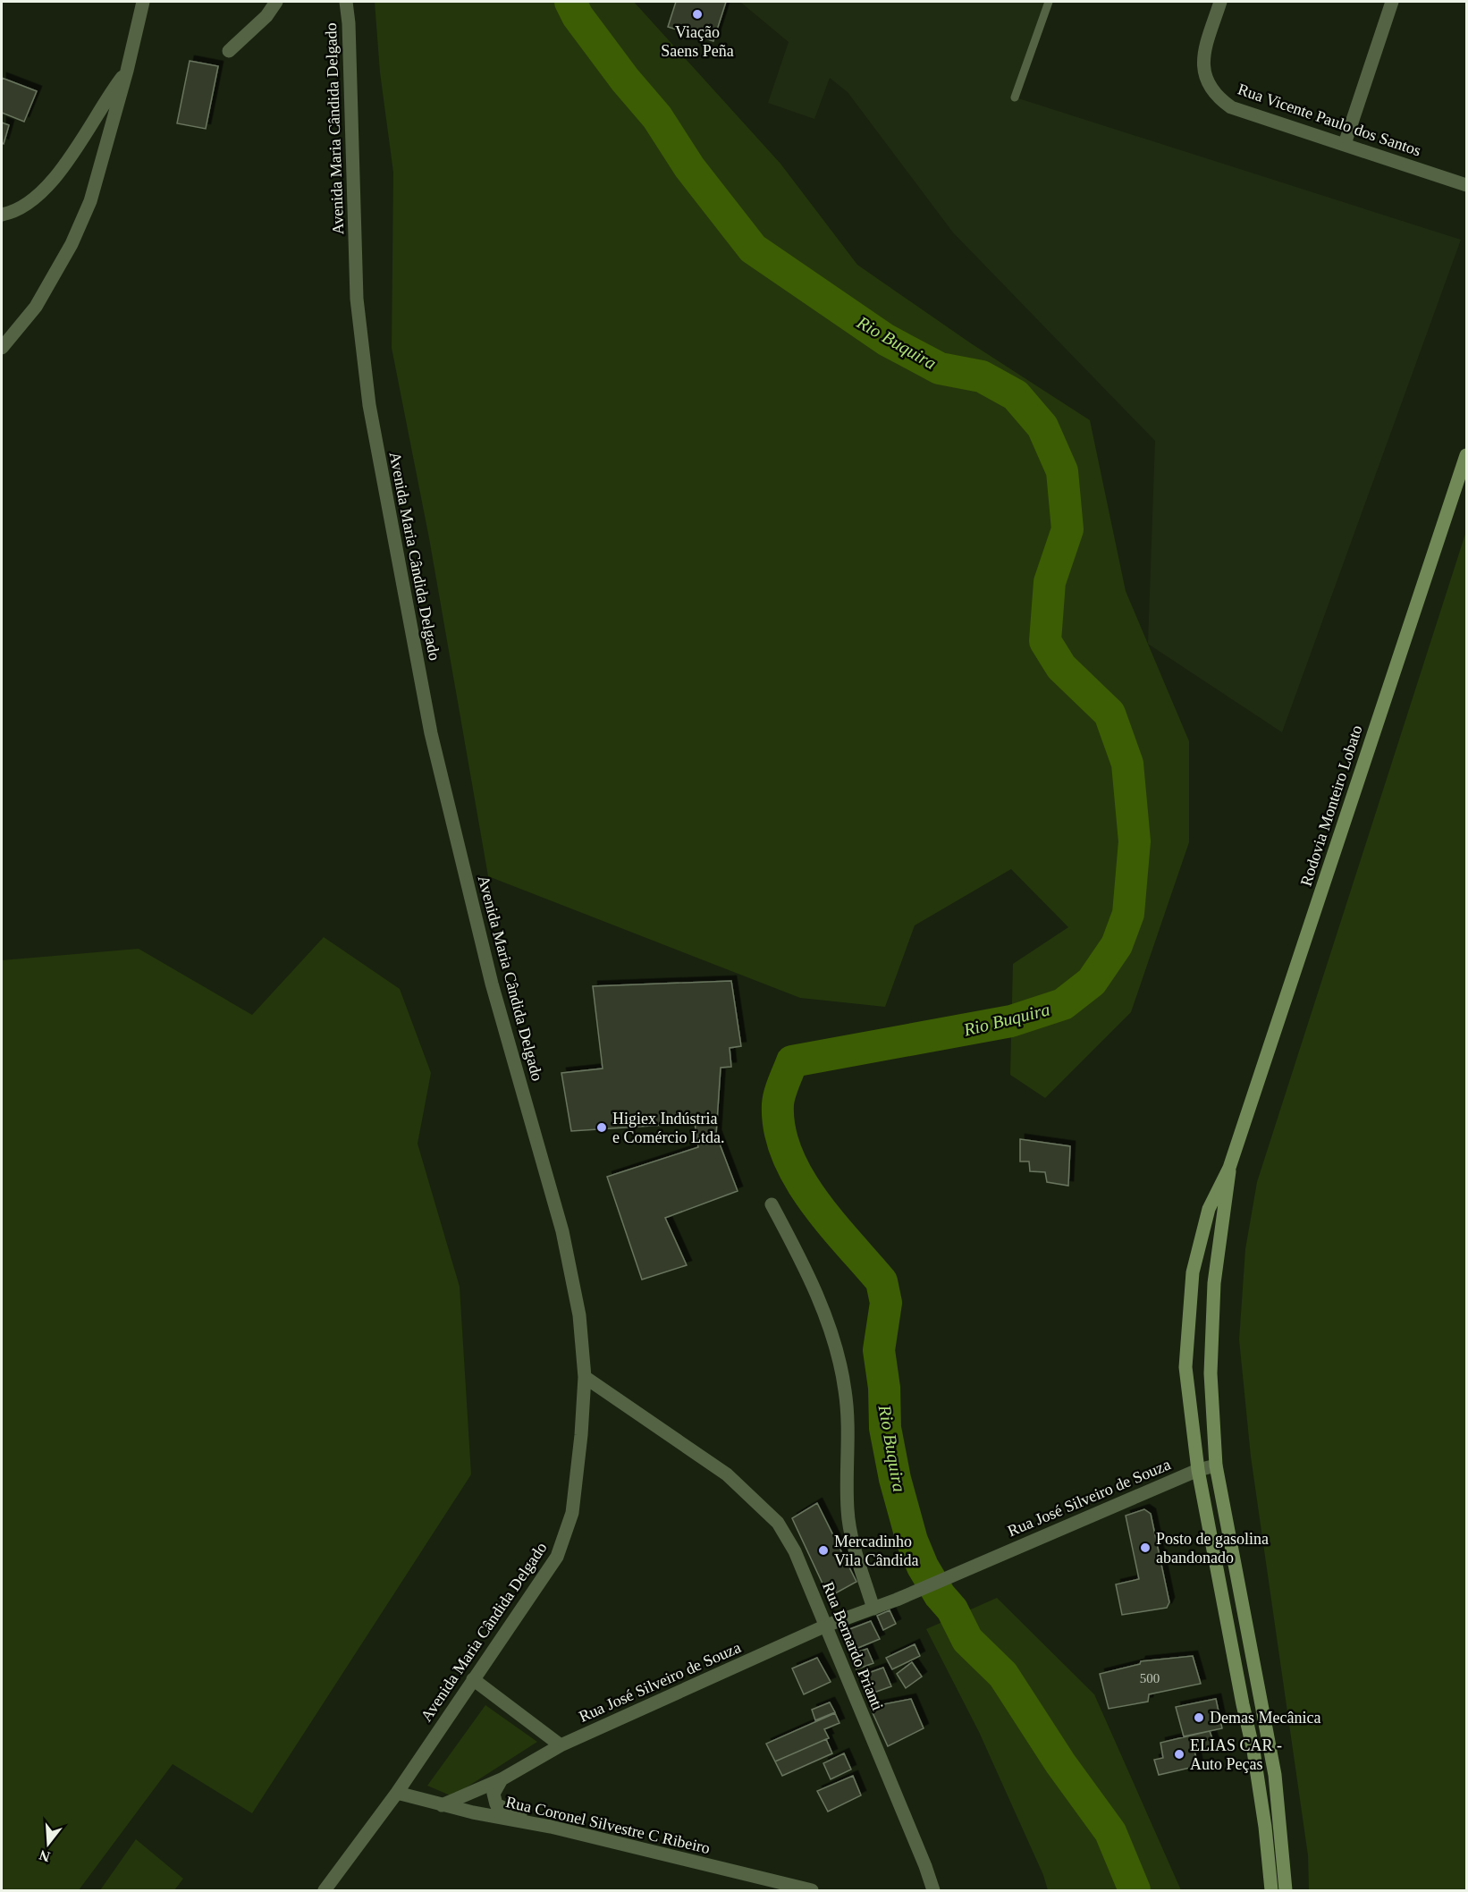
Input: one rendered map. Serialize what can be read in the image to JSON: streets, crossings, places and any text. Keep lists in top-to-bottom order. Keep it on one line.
{"streets":{"main road":["Rodovia Monteiro Lobato"],"street":["Rua Vicente Paulo dos Santos","Avenida Maria Cândida Delgado","Rua José Silveiro de Souza","Rua Bernardo Prianti","Rua Coronel Silvestre C Ribeiro"]},"crossings":[["Avenida Maria Cândida Delgado","Rua Bernardo Prianti"],["Avenida Maria Cândida Delgado","Rua Coronel Silvestre C Ribeiro"],["Rodovia Monteiro Lobato","Rua José Silveiro de Souza"],["Rua José Silveiro de Souza","Rua Bernardo Prianti"],["Rua José Silveiro de Souza","Rua Coronel Silvestre C Ribeiro"]],"water":["Rio Buquira"],"places":["Viação Saens Peña","Higiex Indústria e Comércio Ltda.","Posto de gasolina abandonado","Mercadinho Vila Cândida","Demas Mecânica","ELIAS CAR - Auto Peças"],"house_numbers":["500"],"north":"bottom"}
